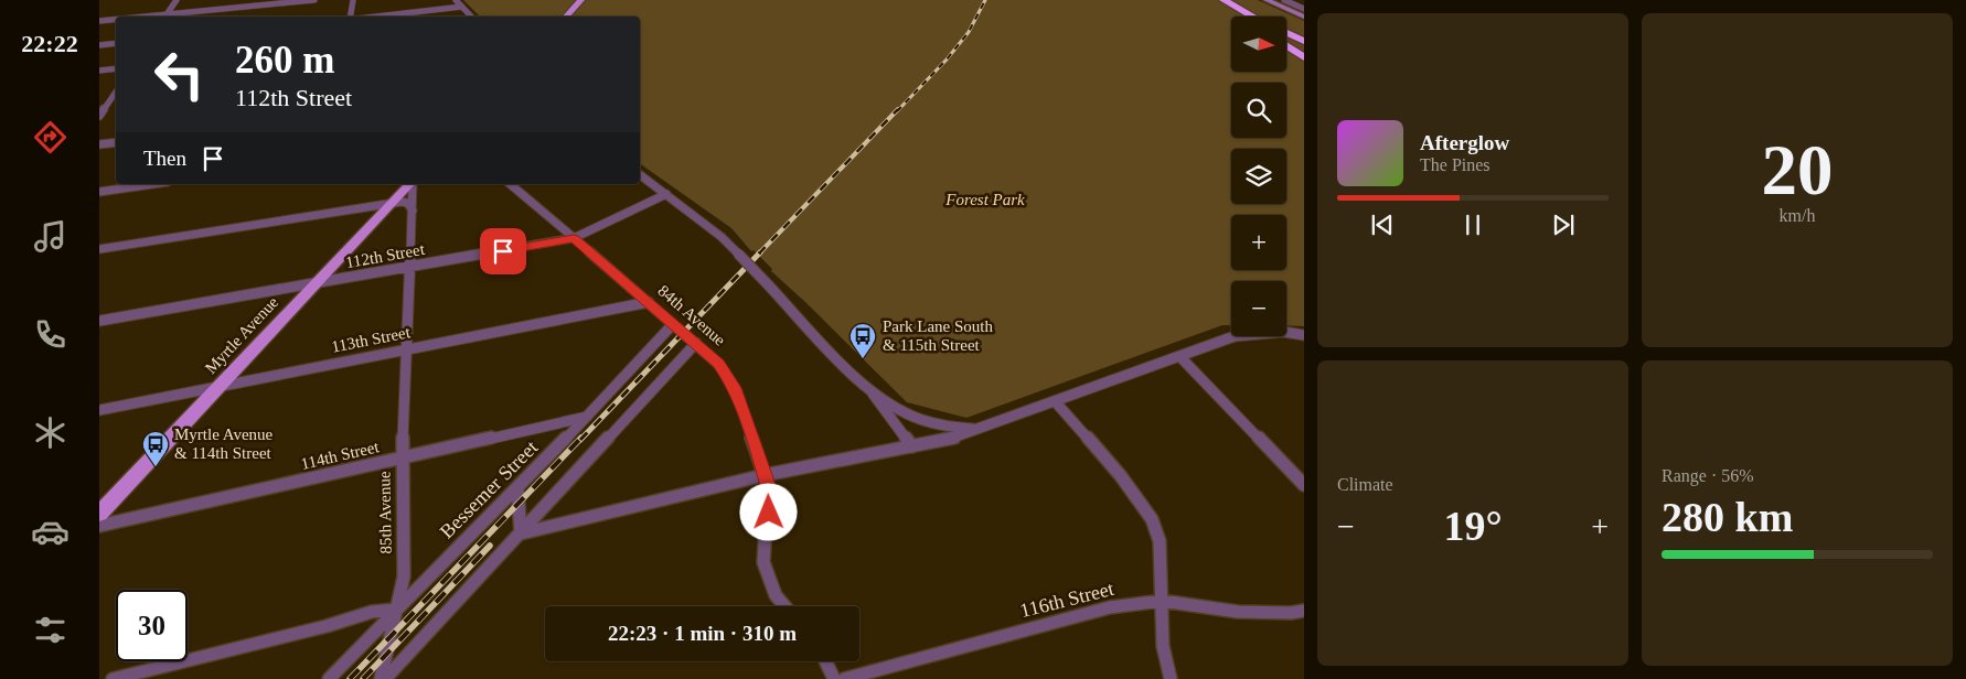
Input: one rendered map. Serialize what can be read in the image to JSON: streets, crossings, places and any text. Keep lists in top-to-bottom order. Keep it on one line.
{"streets":{"main road":["Myrtle Avenue"],"street":["112th Street","84th Avenue","113th Street","114th Street","Bessemer Street","85th Avenue","116th Street"]},"crossings":[["112th Street","84th Avenue"],["112th Street","Myrtle Avenue"],["112th Street","85th Avenue"],["84th Avenue","113th Street"],["84th Avenue","Bessemer Street"],["Myrtle Avenue","113th Street"],["113th Street","85th Avenue"],["114th Street","Bessemer Street"],["114th Street","85th Avenue"],["Bessemer Street","85th Avenue"]],"parks":["Forest Park"],"places":{"bus stop":["Park Lane South & 115th Street","Myrtle Avenue & 114th Street"]},"north":"right","page":{"tabs":"22:22","tile":[["20","km/h"],"Climate",["Range · 56%","280 km"]],"map_buttons":["+","−"],"turn":["260 m","112th Street"],"song":["Afterglow","The Pines"],"then":"Then","heat":["−","19°","+"],"limit":"30","trip":"22:23 · 1 min · 310 m"}}
